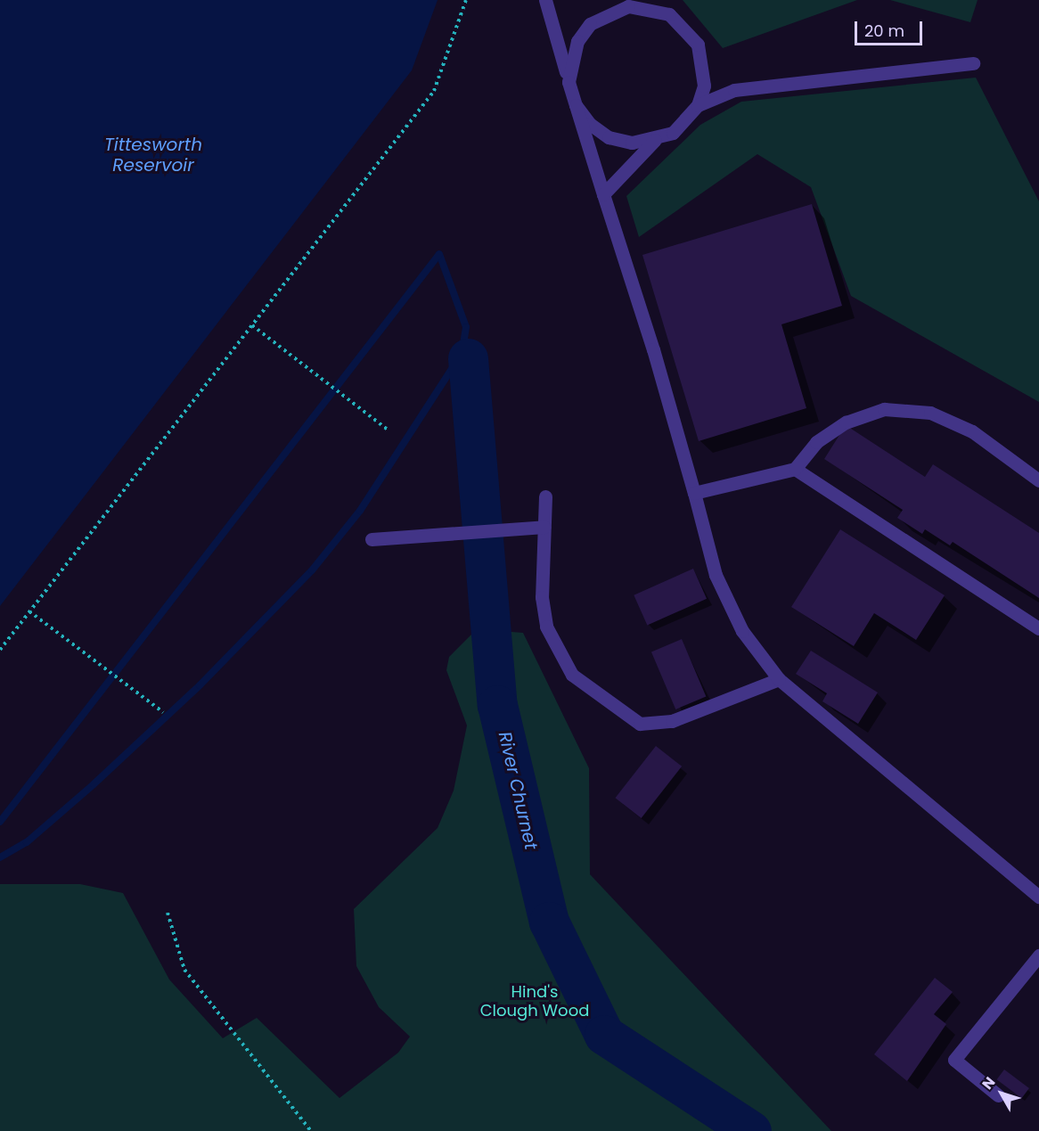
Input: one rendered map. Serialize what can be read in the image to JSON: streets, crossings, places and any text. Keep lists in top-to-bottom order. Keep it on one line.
{"water":["Tittesworth Reservoir","River Churnet"],"parks":["Hind's Clough Wood"],"scale_bar":"20 m","north":"top left"}
